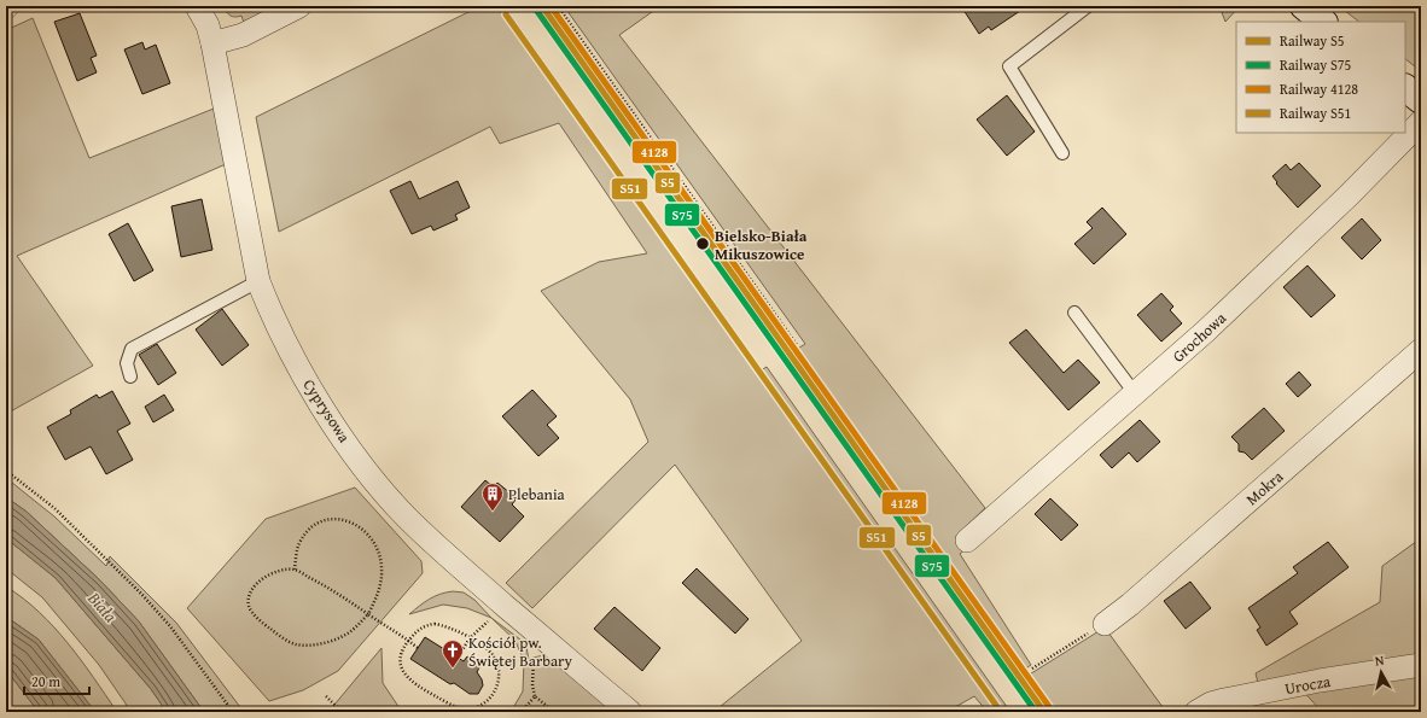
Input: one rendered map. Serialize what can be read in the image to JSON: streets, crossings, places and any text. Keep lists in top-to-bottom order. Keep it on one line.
{"streets":{"street":["Grochowa","Cyprysowa","Mokra","Urocza"]},"water":["Biała"],"places":{"other":["Bielsko-Biała Mikuszowice"],"building":["Plebania"],"church":["Kościół pw. Świętej Barbary"]},"lines":["rail line S5","rail line 4128","rail line S75","rail line S51"],"legend":["Railway S5","Railway S75","Railway 4128","Railway S51"],"scale_bar":"20 m","north":"top"}
